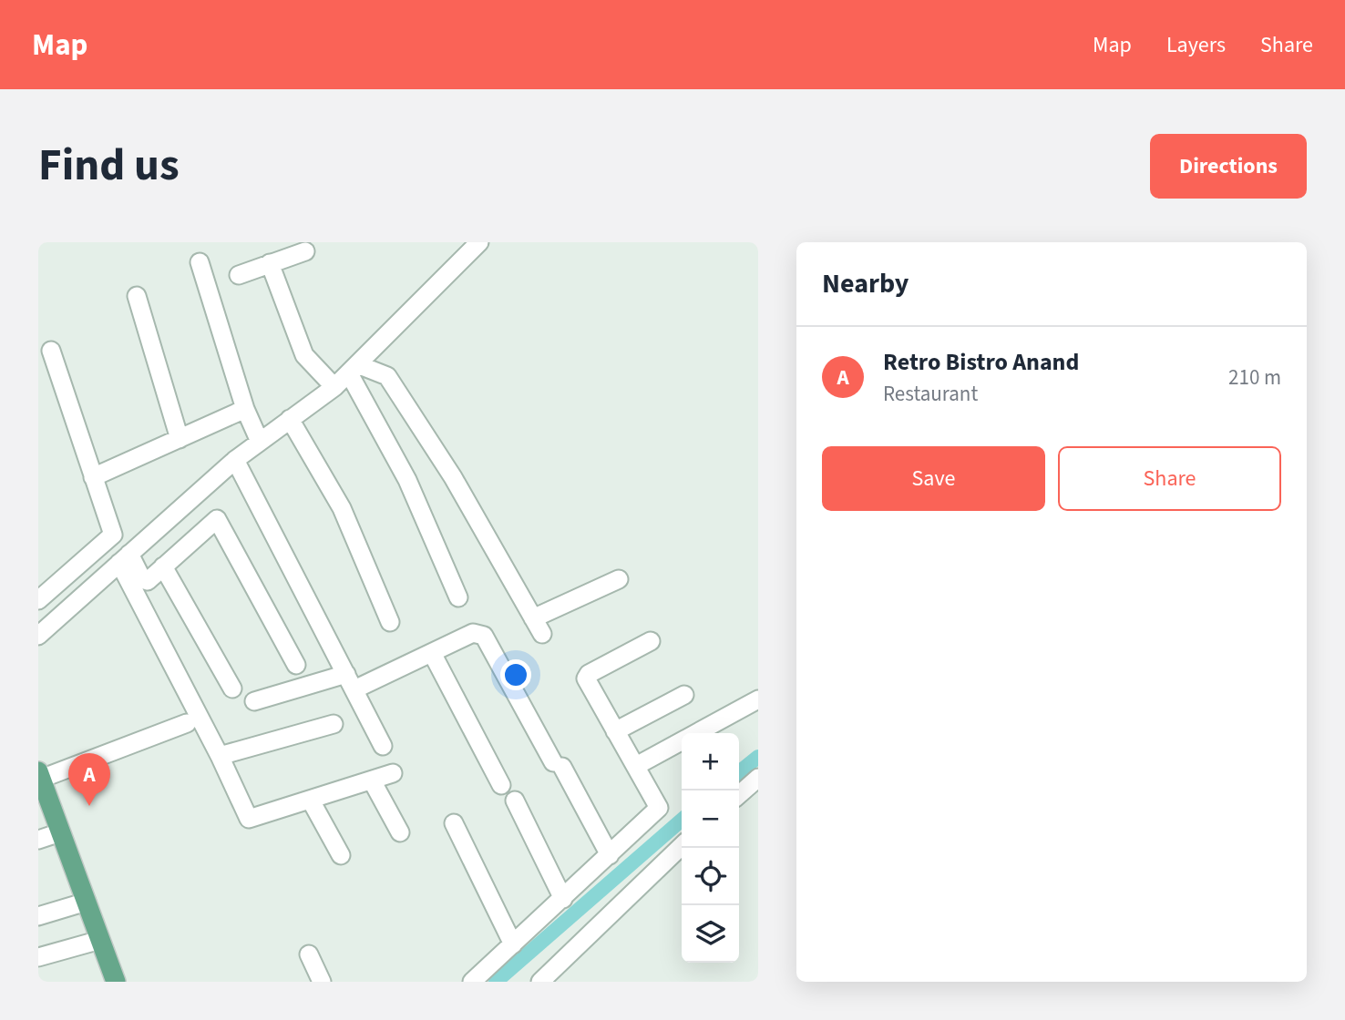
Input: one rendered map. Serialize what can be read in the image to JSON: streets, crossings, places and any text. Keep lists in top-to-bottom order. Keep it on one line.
{"page":{"header":"Map","nav":["Map","Layers","Share"],"title":"Find us","buttons":["Directions",["Save","Share"]],"heading":"Nearby","list":[{"mark":"A","name":"Retro Bistro Anand","note":"Restaurant","value":"210 m"}],"map_buttons":["+","−"],"pins":"A"}}
